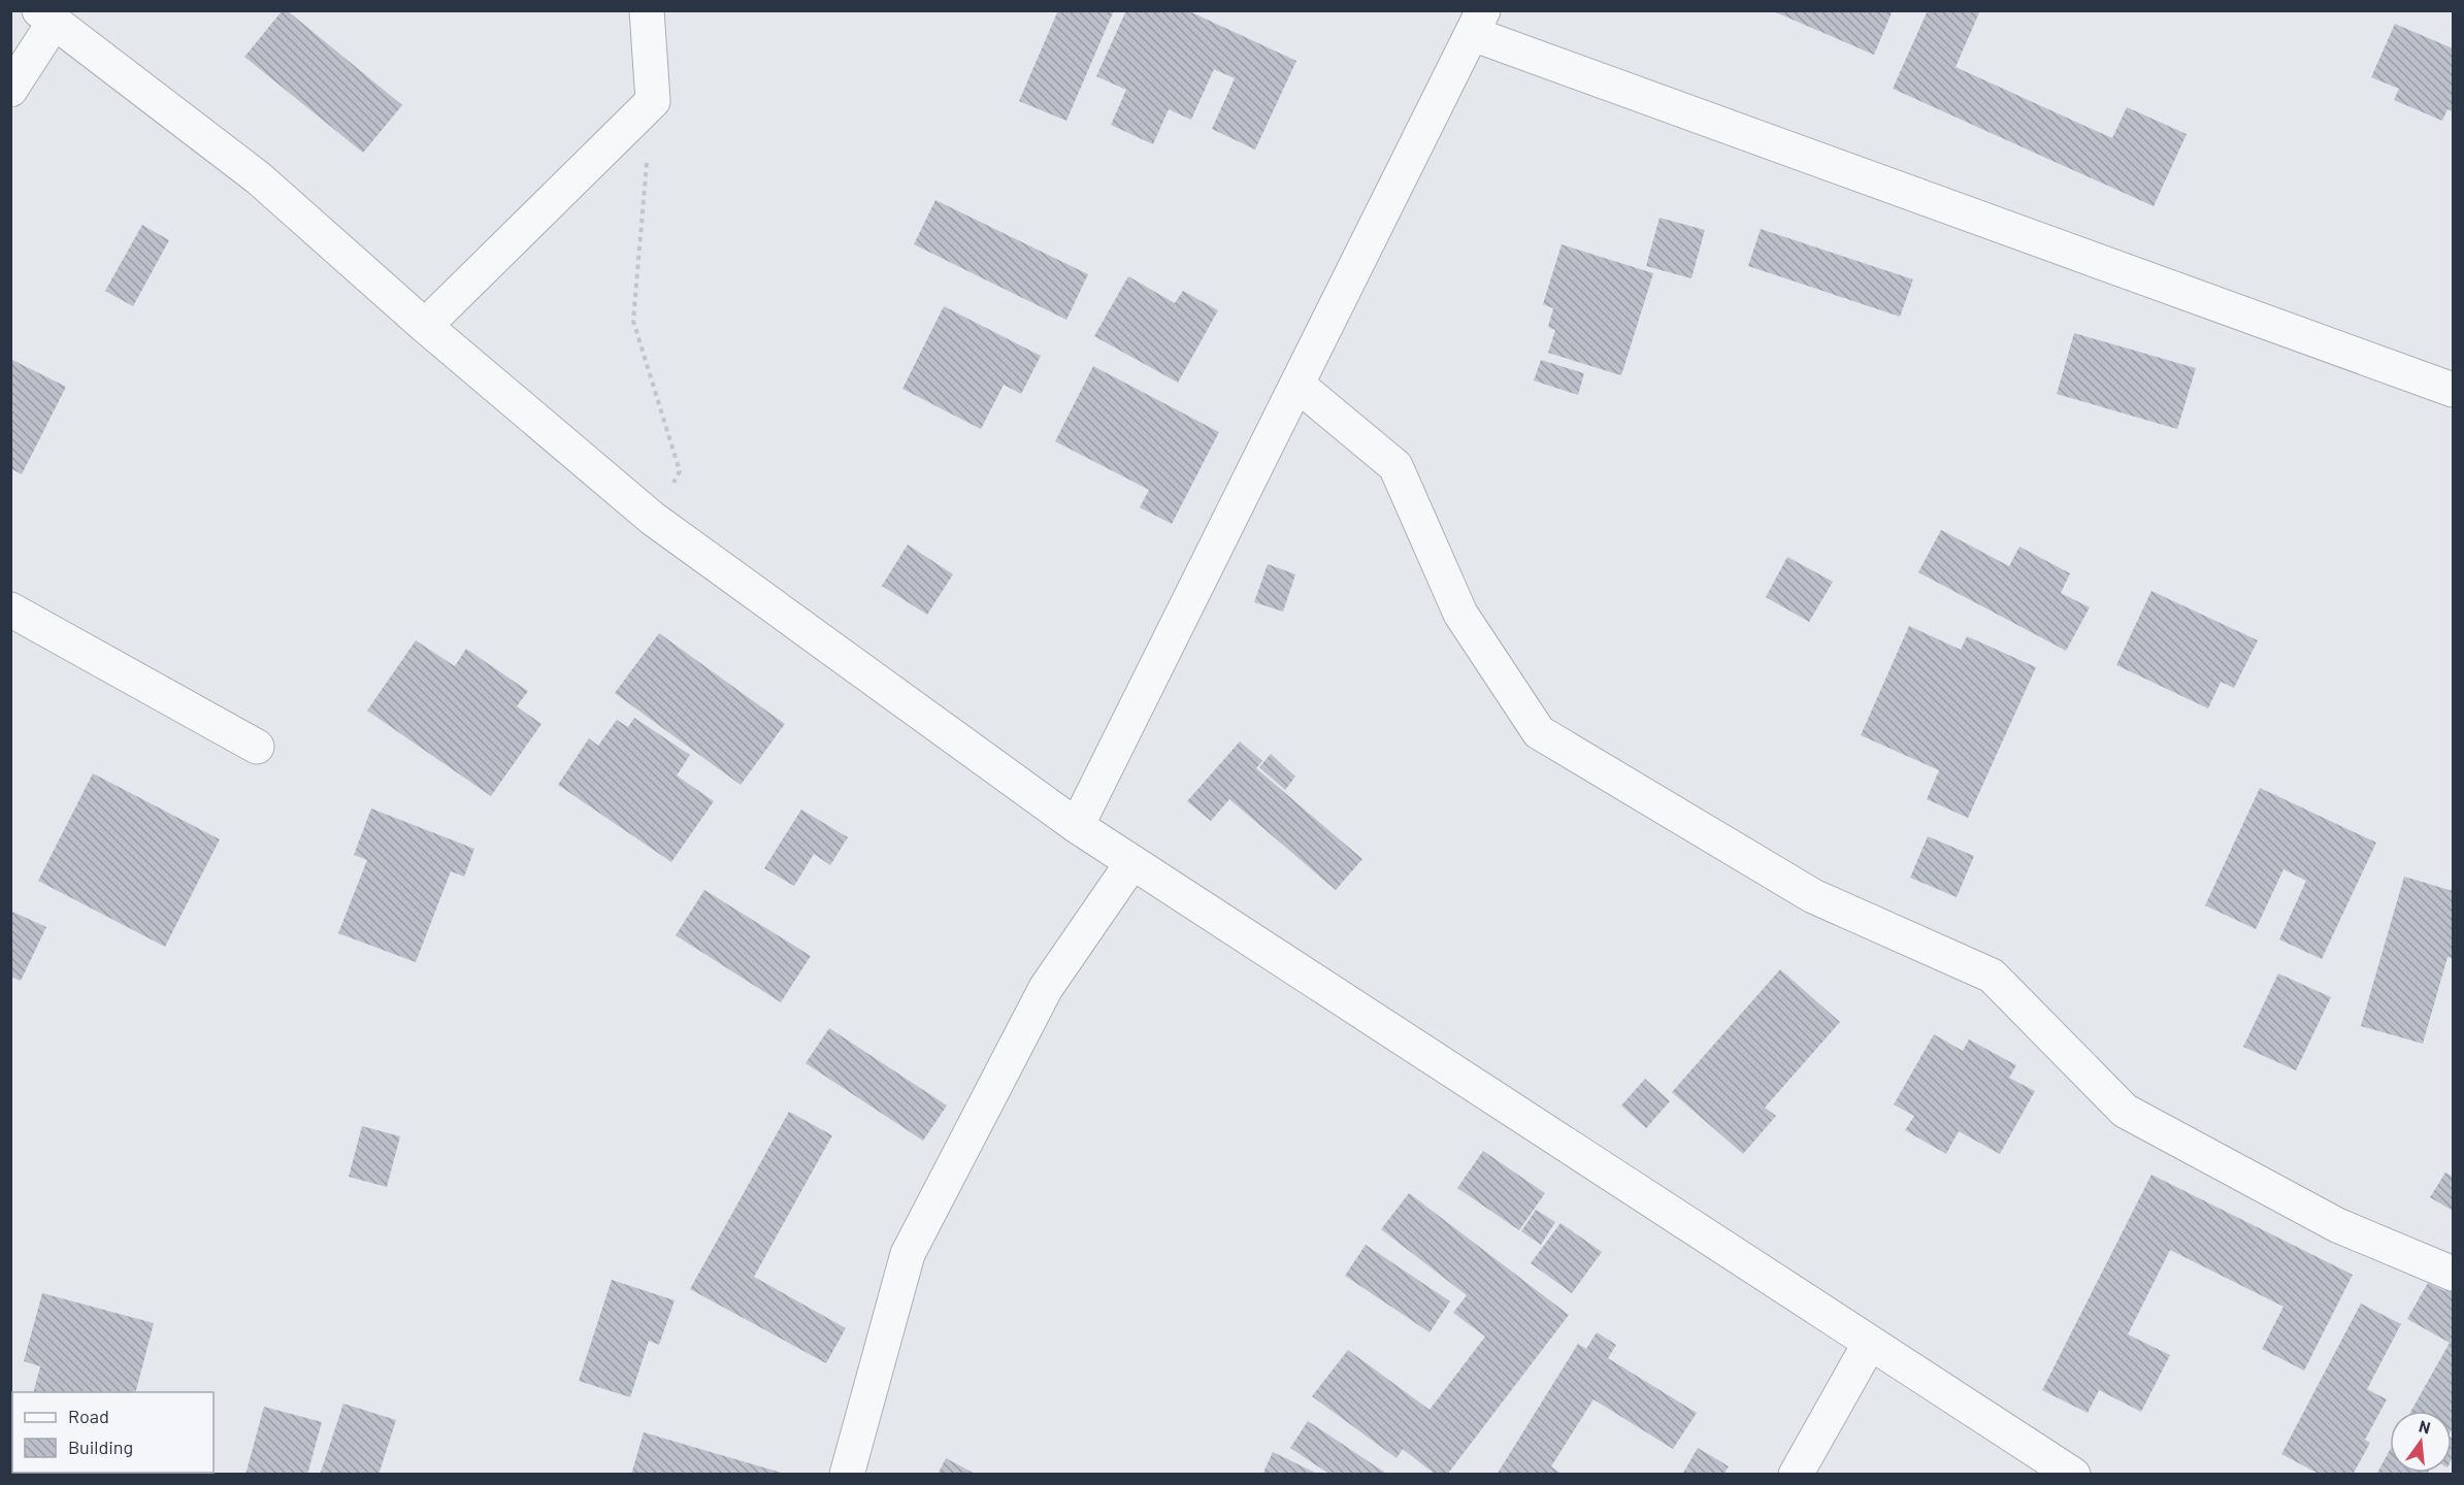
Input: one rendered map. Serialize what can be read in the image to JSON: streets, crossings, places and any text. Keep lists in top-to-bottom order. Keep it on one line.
{"legend":["Road","Building"],"north":"top"}
